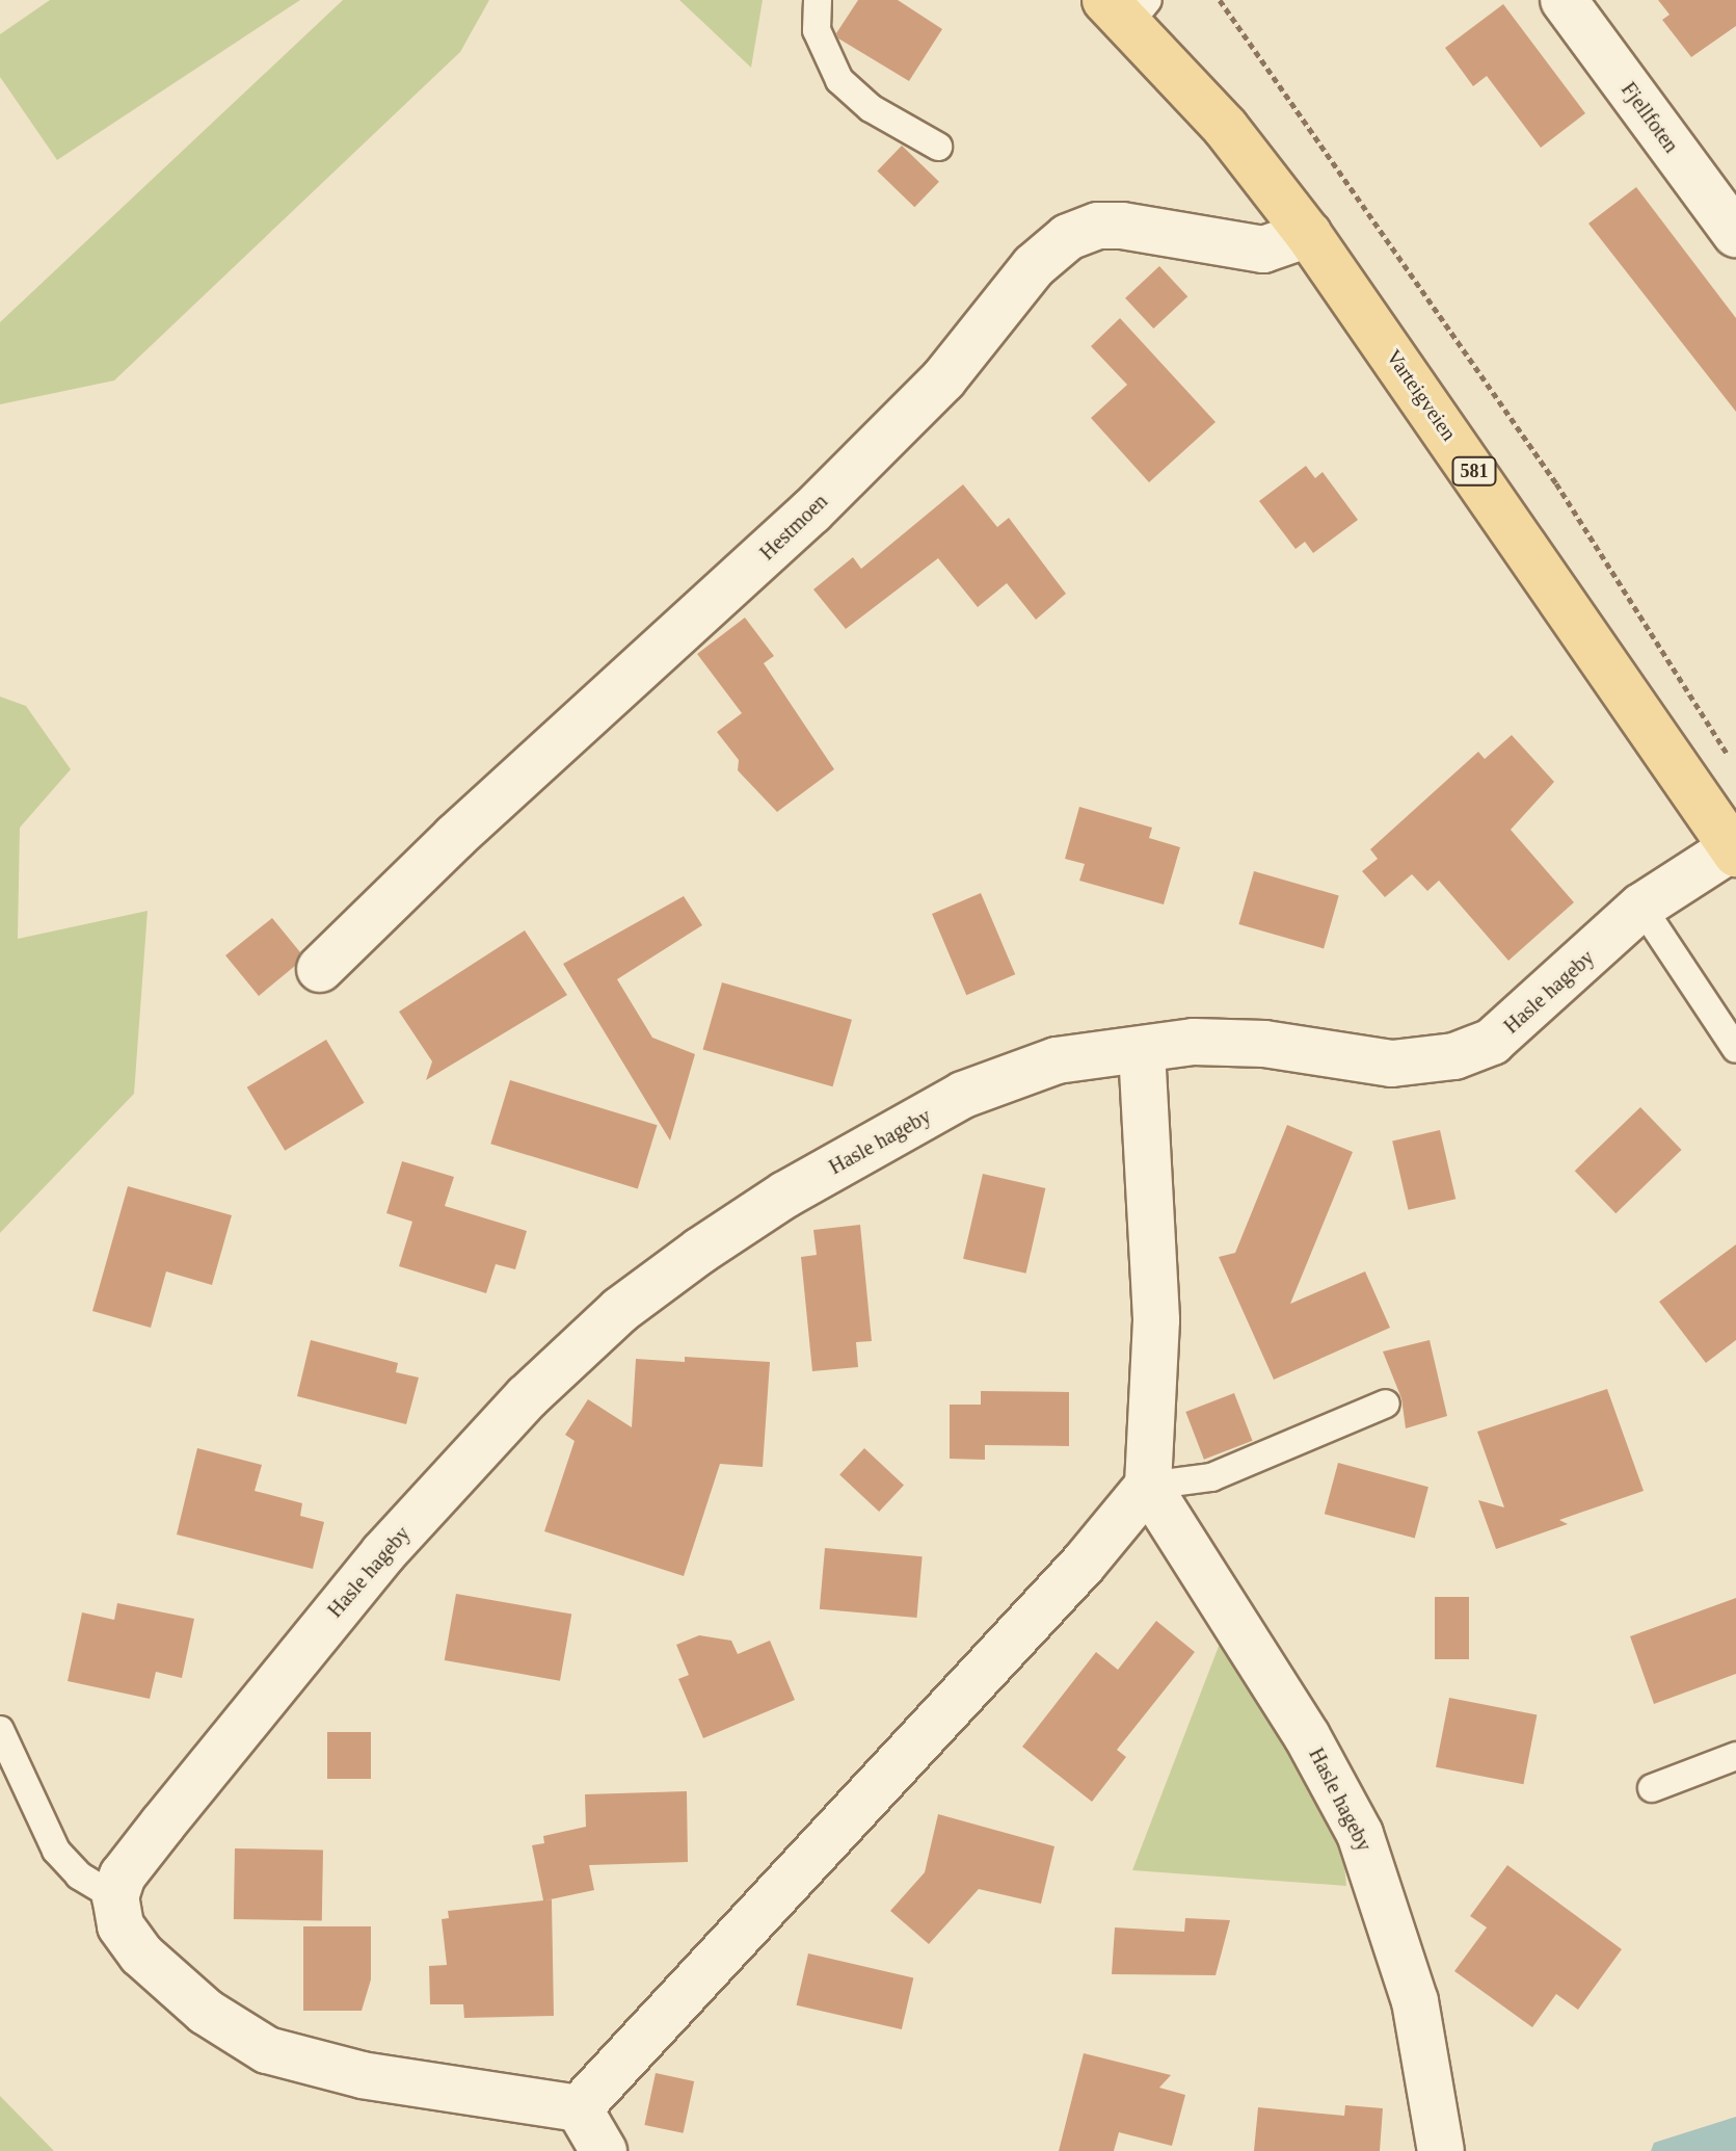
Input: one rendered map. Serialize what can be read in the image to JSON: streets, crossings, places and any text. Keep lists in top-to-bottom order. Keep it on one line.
{"streets":{"main road":["Varteigveien","581"],"street":["Fjellfoten","Hestmoen","Hasle hageby"]},"crossings":[["Varteigveien","Hestmoen"],["Varteigveien","Hasle hageby"]]}
